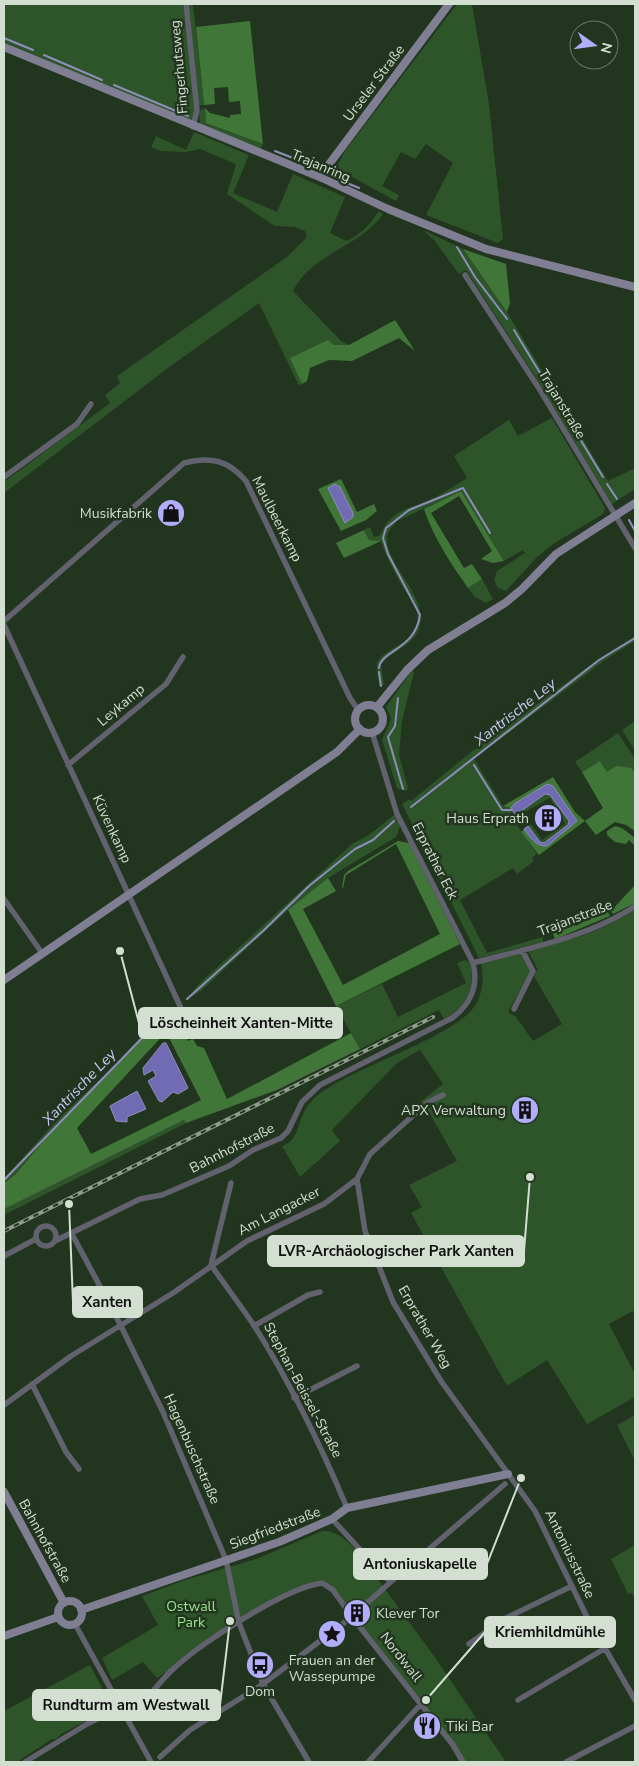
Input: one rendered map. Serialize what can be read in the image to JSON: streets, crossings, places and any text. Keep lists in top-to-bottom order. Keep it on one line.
{"streets":{"street":["Fingerhutsweg","Urseler Straße","Trajanring","Trajanstraße","Maulbeerkamp","Leykamp","Küvenkamp","Erprather Eck","Bahnhofstraße","Am Langacker","Erprather Weg","Stephan-Beissel-Straße","Hagenbuschstraße","Siegfriedstraße","Antoniusstraße","Nordwall"]},"crossings":[["Fingerhutsweg","Trajanring"],["Urseler Straße","Trajanring"],["Trajanstraße","Erprather Eck"],["Maulbeerkamp","Erprather Eck"],["Leykamp","Küvenkamp"],["Erprather Eck","Bahnhofstraße"],["Bahnhofstraße","Hagenbuschstraße"],["Bahnhofstraße","Siegfriedstraße"],["Am Langacker","Erprather Weg"],["Am Langacker","Stephan-Beissel-Straße"],["Am Langacker","Hagenbuschstraße"],["Erprather Weg","Siegfriedstraße"],["Erprather Weg","Antoniusstraße"],["Stephan-Beissel-Straße","Siegfriedstraße"],["Hagenbuschstraße","Siegfriedstraße"],["Hagenbuschstraße","Nordwall"],["Siegfriedstraße","Antoniusstraße"]],"water":["Xantrische Ley"],"parks":["Ostwall Park"],"places":{"shop":["Musikfabrik"],"building":["Haus Erprath","APX Verwaltung","Klever Tor"],"other":["Löscheinheit Xanten-Mitte","LVR-Archäologischer Park Xanten","Xanten","Antoniuskapelle","Rundturm am Westwall","Kriemhildmühle"],"place":["Frauen an der Wassepumpe"],"bus stop":["Dom"],"restaurant":["Tiki Bar"]},"north":"right"}
